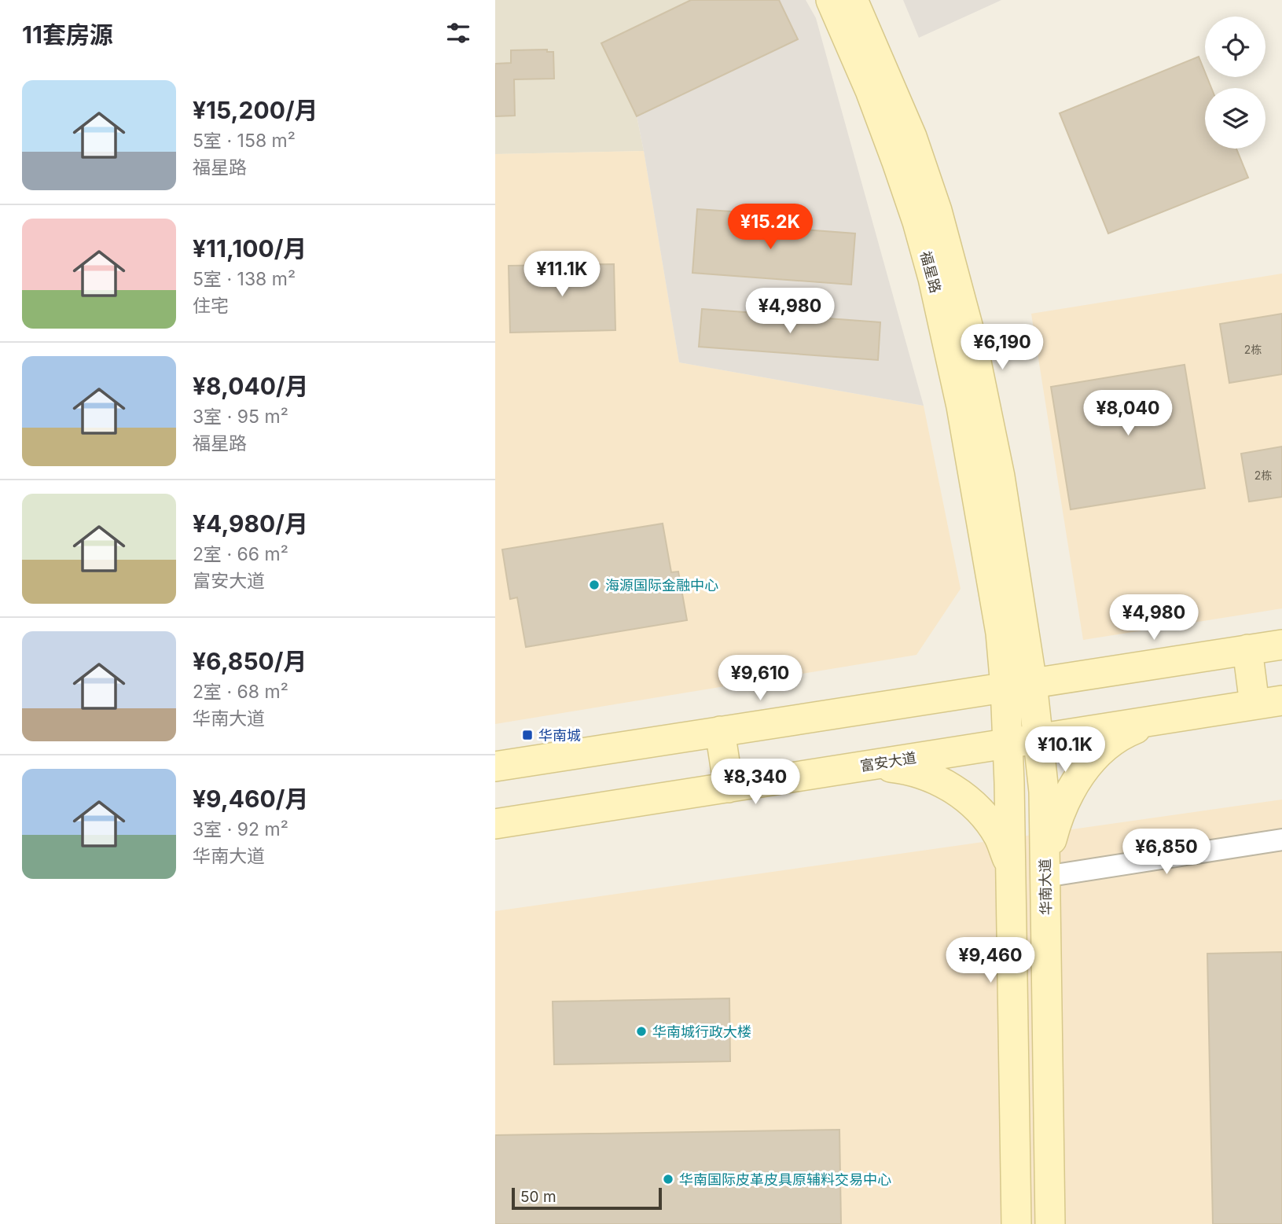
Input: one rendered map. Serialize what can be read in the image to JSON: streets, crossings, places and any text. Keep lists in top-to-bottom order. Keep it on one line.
{"streets":{"street":["福星路","富安大道","华南大道"]},"crossings":[["福星路","华南大道"],["富安大道","华南大道"]],"places":{"other":["海源国际金融中心","华南城行政大楼","华南国际皮革皮具原辅料交易中心"],"transit":["华南城"]},"house_numbers":["2栋","2栋"],"scale_bar":"50 m","page":{"heading":"11套房源","list":[{"name":"¥15,200/月","note":"5室 · 158 m² · 福星路"},{"name":"¥11,100/月","note":"5室 · 138 m² · 住宅"},{"name":"¥8,040/月","note":"3室 · 95 m² · 福星路"},{"name":"¥4,980/月","note":"2室 · 66 m² · 富安大道"},{"name":"¥6,850/月","note":"2室 · 68 m² · 华南大道"},{"name":"¥9,460/月","note":"3室 · 92 m² · 华南大道"}],"price":["¥15.2K","¥11.1K","¥4,980","¥6,190","¥8,040","¥4,980","¥9,610","¥10.1K","¥8,340","¥6,850","¥9,460"],"scale":"50 m"}}
